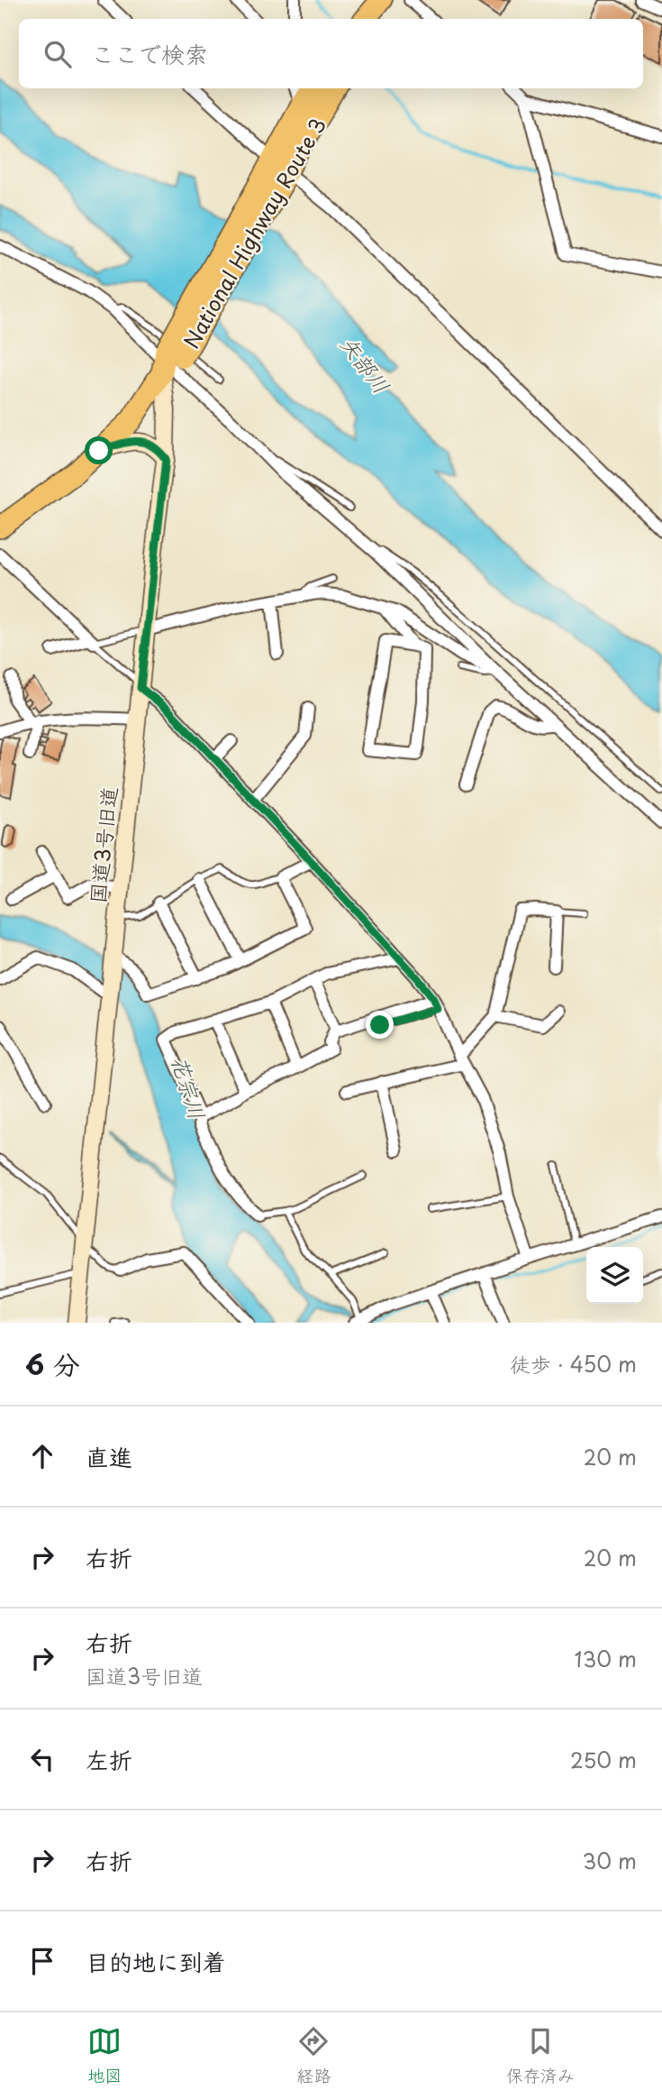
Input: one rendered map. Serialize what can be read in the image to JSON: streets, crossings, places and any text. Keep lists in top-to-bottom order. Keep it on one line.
{"streets":{"highway":["National Highway Route 3"],"street":["国道3号旧道"]},"crossings":[["National Highway Route 3","国道3号旧道"]],"water":["矢部川","花宗川"],"page":{"search":"ここで検索","heading":["6 分","徒歩 · 450 m"],"list":[["直進","20 m"],["右折","20 m"],["右折","国道3号旧道","130 m"],["左折","250 m"],["右折","30 m"],"目的地に到着"],"nav":["地図","経路","保存済み"]}}
